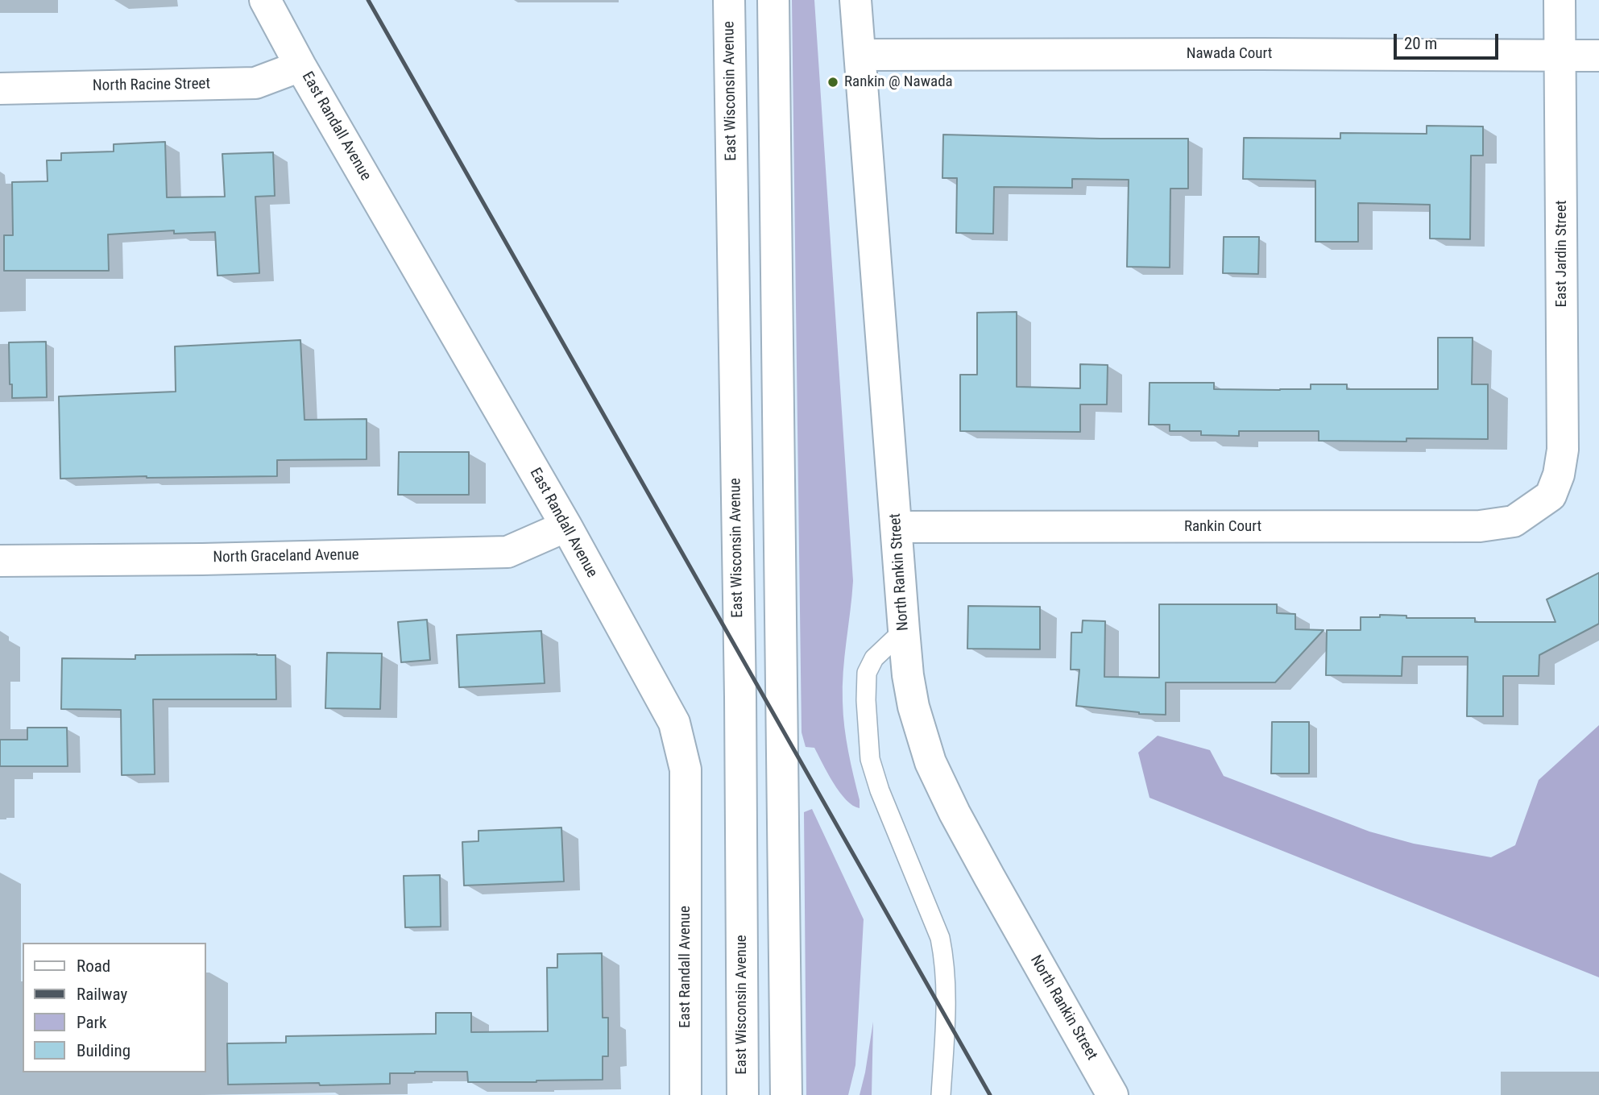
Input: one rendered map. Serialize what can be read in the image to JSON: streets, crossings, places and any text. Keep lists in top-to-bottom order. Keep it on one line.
{"streets":{"street":["Nawada Court","North Racine Street","East Wisconsin Avenue","East Randall Avenue","East Jardin Street","Rankin Court","North Graceland Avenue","North Rankin Street"]},"crossings":[["Nawada Court","East Jardin Street"],["Nawada Court","North Rankin Street"],["North Racine Street","East Randall Avenue"],["East Randall Avenue","North Graceland Avenue"],["East Jardin Street","Rankin Court"],["Rankin Court","North Rankin Street"]],"places":["Rankin @ Nawada"],"legend":["Road","Railway","Park","Building"],"scale_bar":"20 m"}
